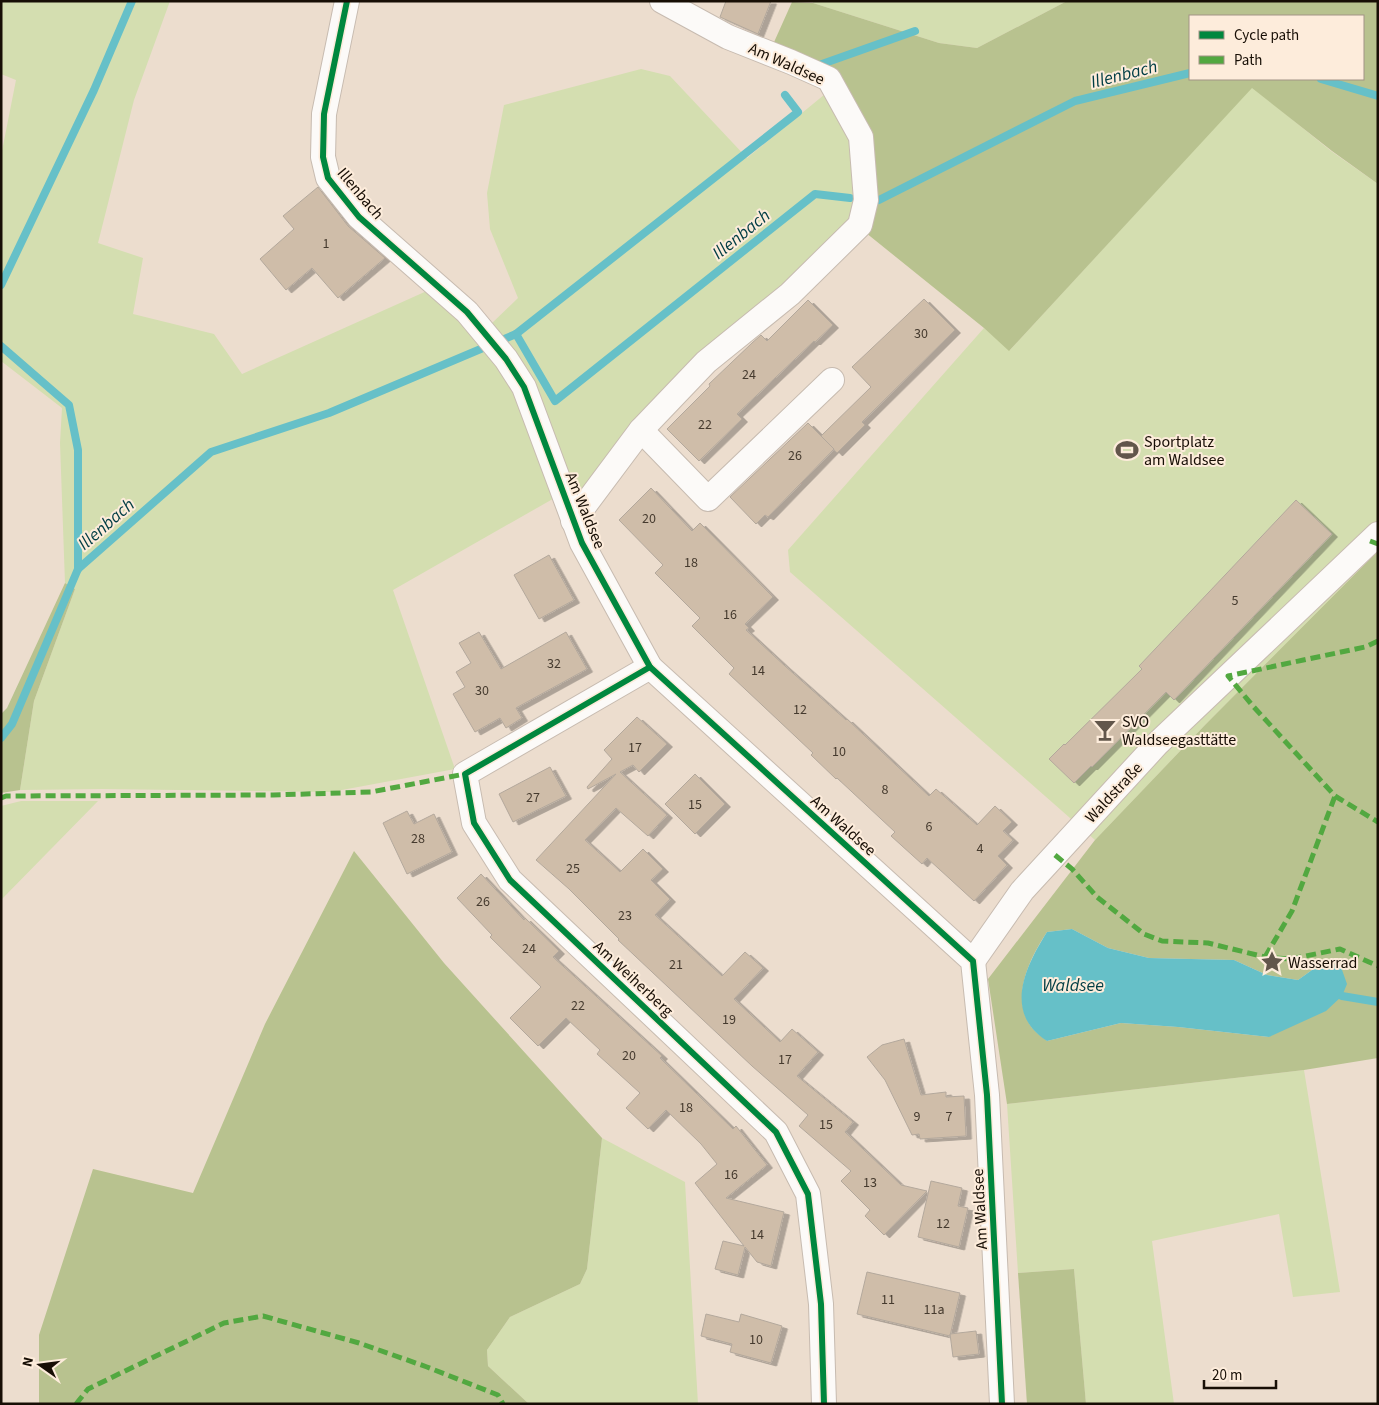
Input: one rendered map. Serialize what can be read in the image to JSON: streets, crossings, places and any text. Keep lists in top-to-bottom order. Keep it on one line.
{"streets":{"street":["Am Waldsee","Illenbach","Waldstraße","Am Weiherberg"]},"crossings":[["Am Waldsee","Illenbach"],["Am Waldsee","Waldstraße"],["Am Waldsee","Am Weiherberg"]],"water":["Illenbach","Waldsee"],"places":{"sports":["Sportplatz am Waldsee"],"bar":["SVO Waldseegasttätte"],"place":["Wasserrad"]},"house_numbers":["1","30","24","22","26","20","18","5","16","32","14","30","12","17","10","8","27","15","6","28","4","25","26","23","24","21","22","19","20","17","18","9","7","15","16","13","12","14","11","11a","10"],"legend":["Cycle path","Path"],"scale_bar":"20 m","north":"left"}
